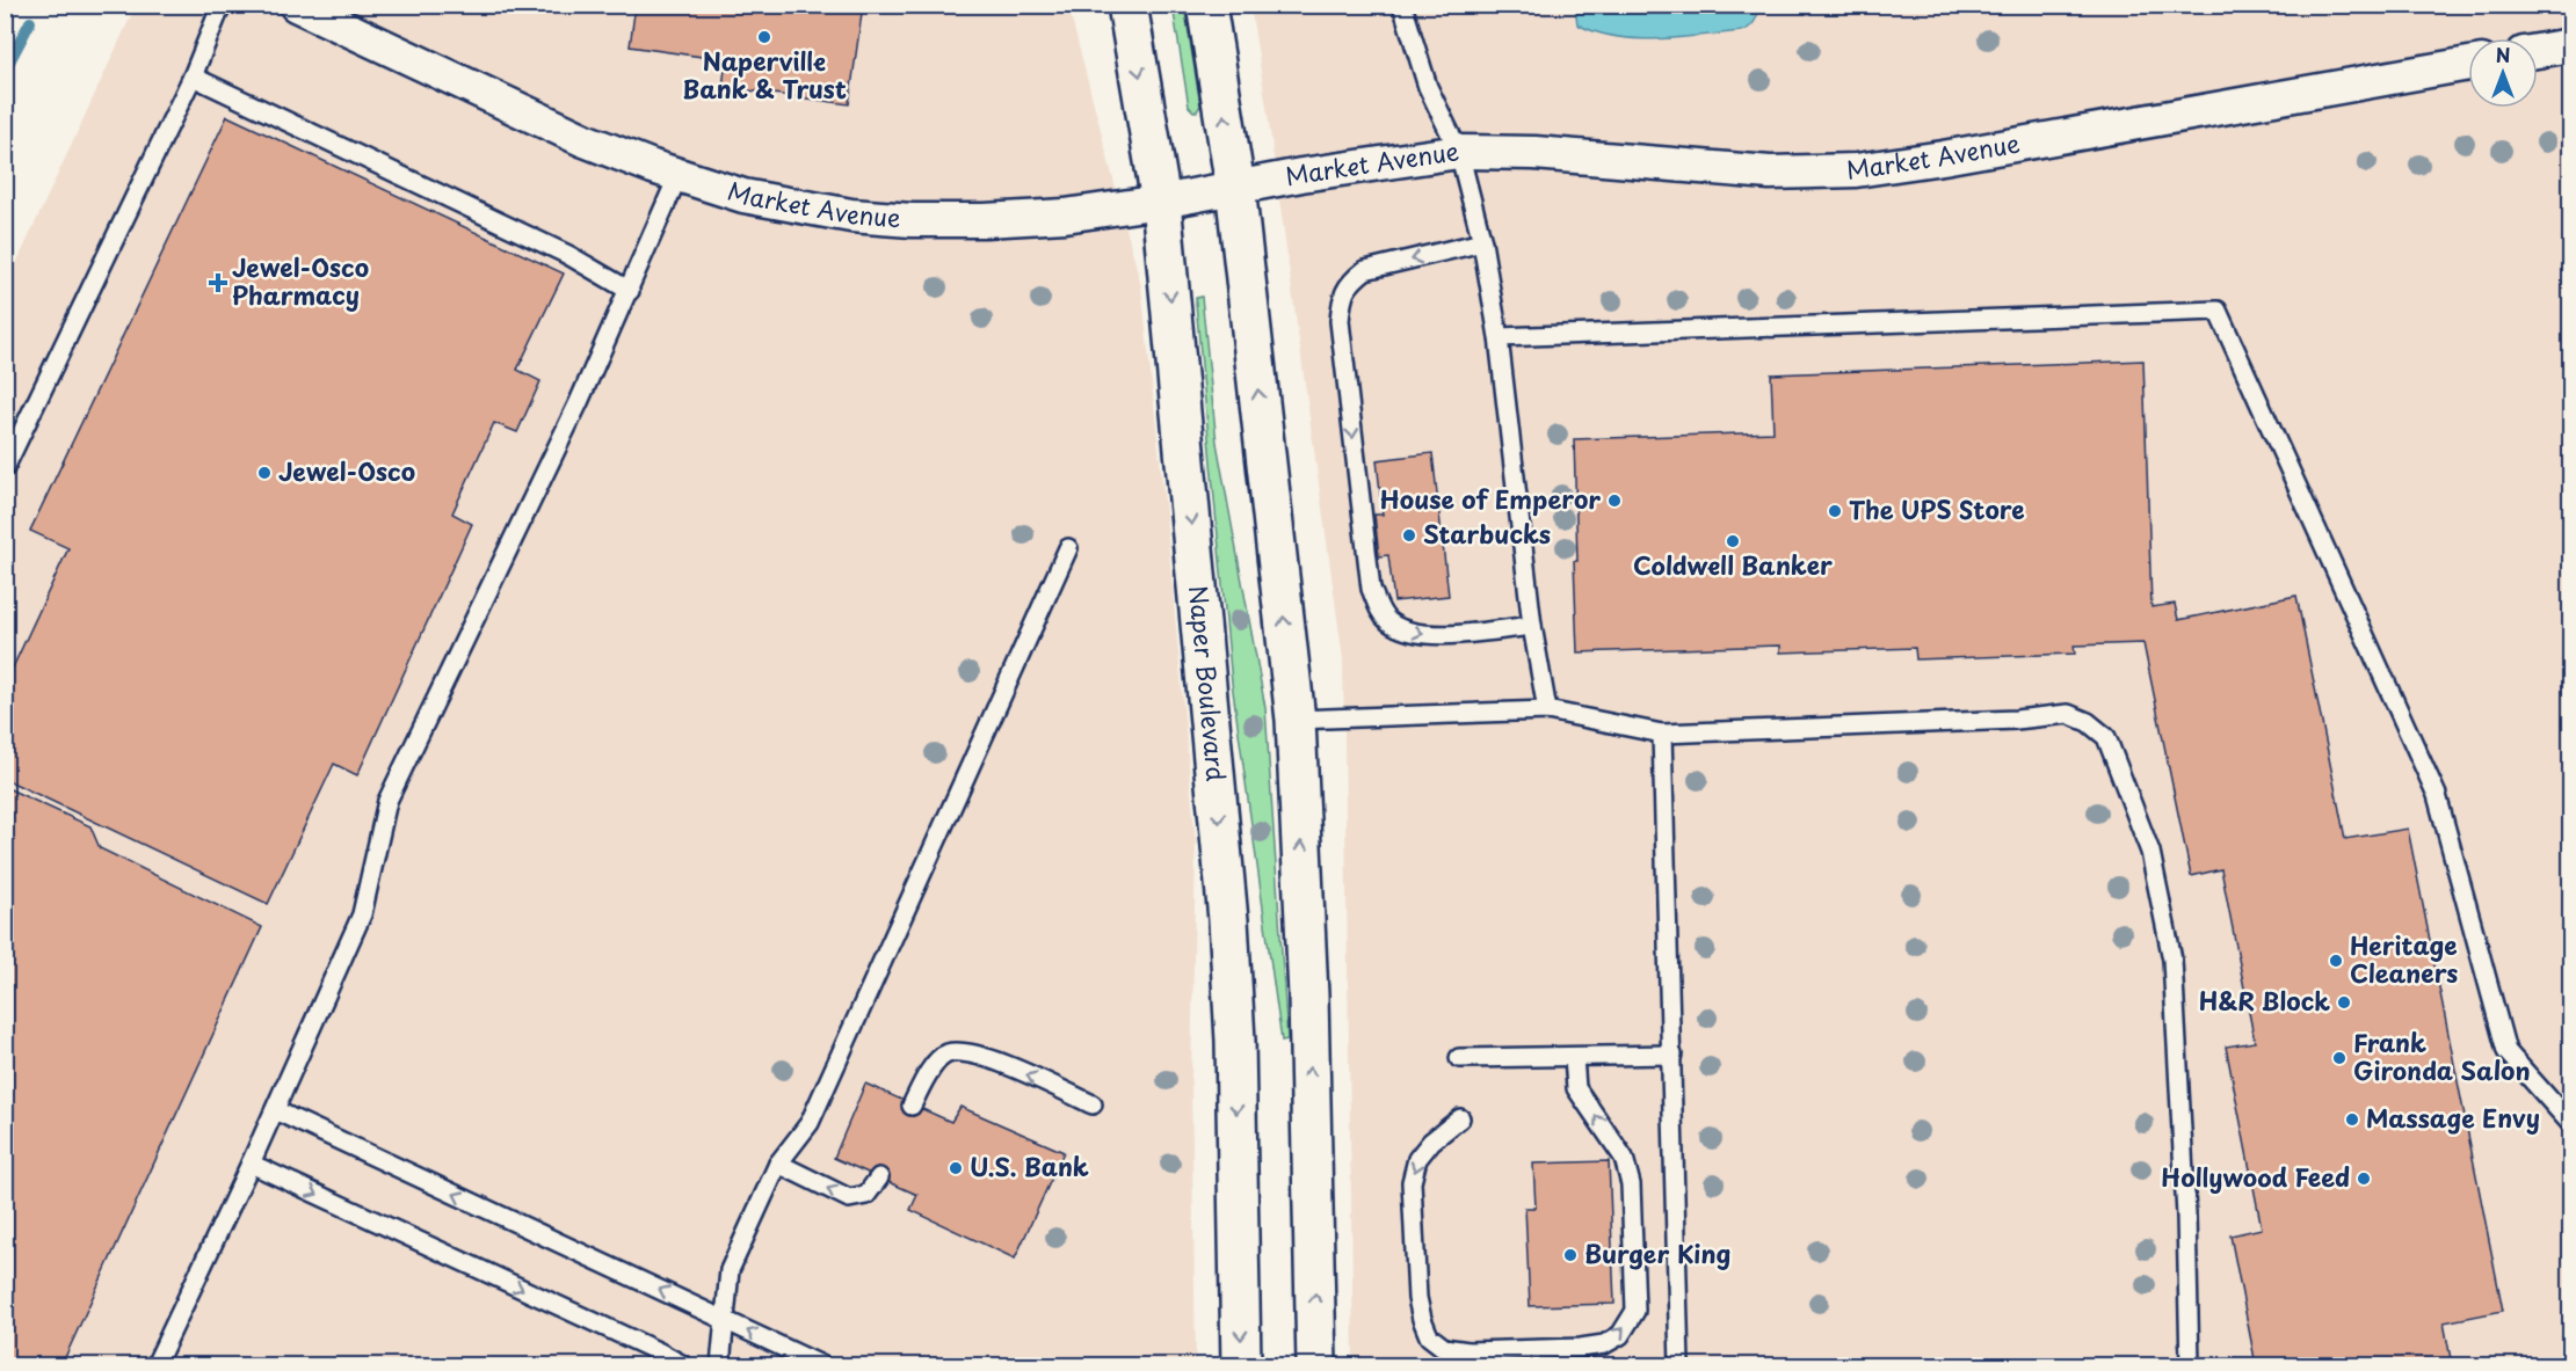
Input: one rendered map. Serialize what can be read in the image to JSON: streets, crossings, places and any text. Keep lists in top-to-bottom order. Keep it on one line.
{"streets":{"main road":["Naper Boulevard"],"street":["Market Avenue"]},"crossings":[["Market Avenue","Naper Boulevard"]],"places":{"other":["Naperville Bank & Trust","Jewel-Osco","House of Emperor","The UPS Store","Starbucks","Coldwell Banker","Heritage Cleaners","H&R Block","Frank Gironda Salon","Massage Envy","U.S. Bank","Hollywood Feed","Burger King"],"health":["Jewel-Osco Pharmacy"]},"north":"top"}
